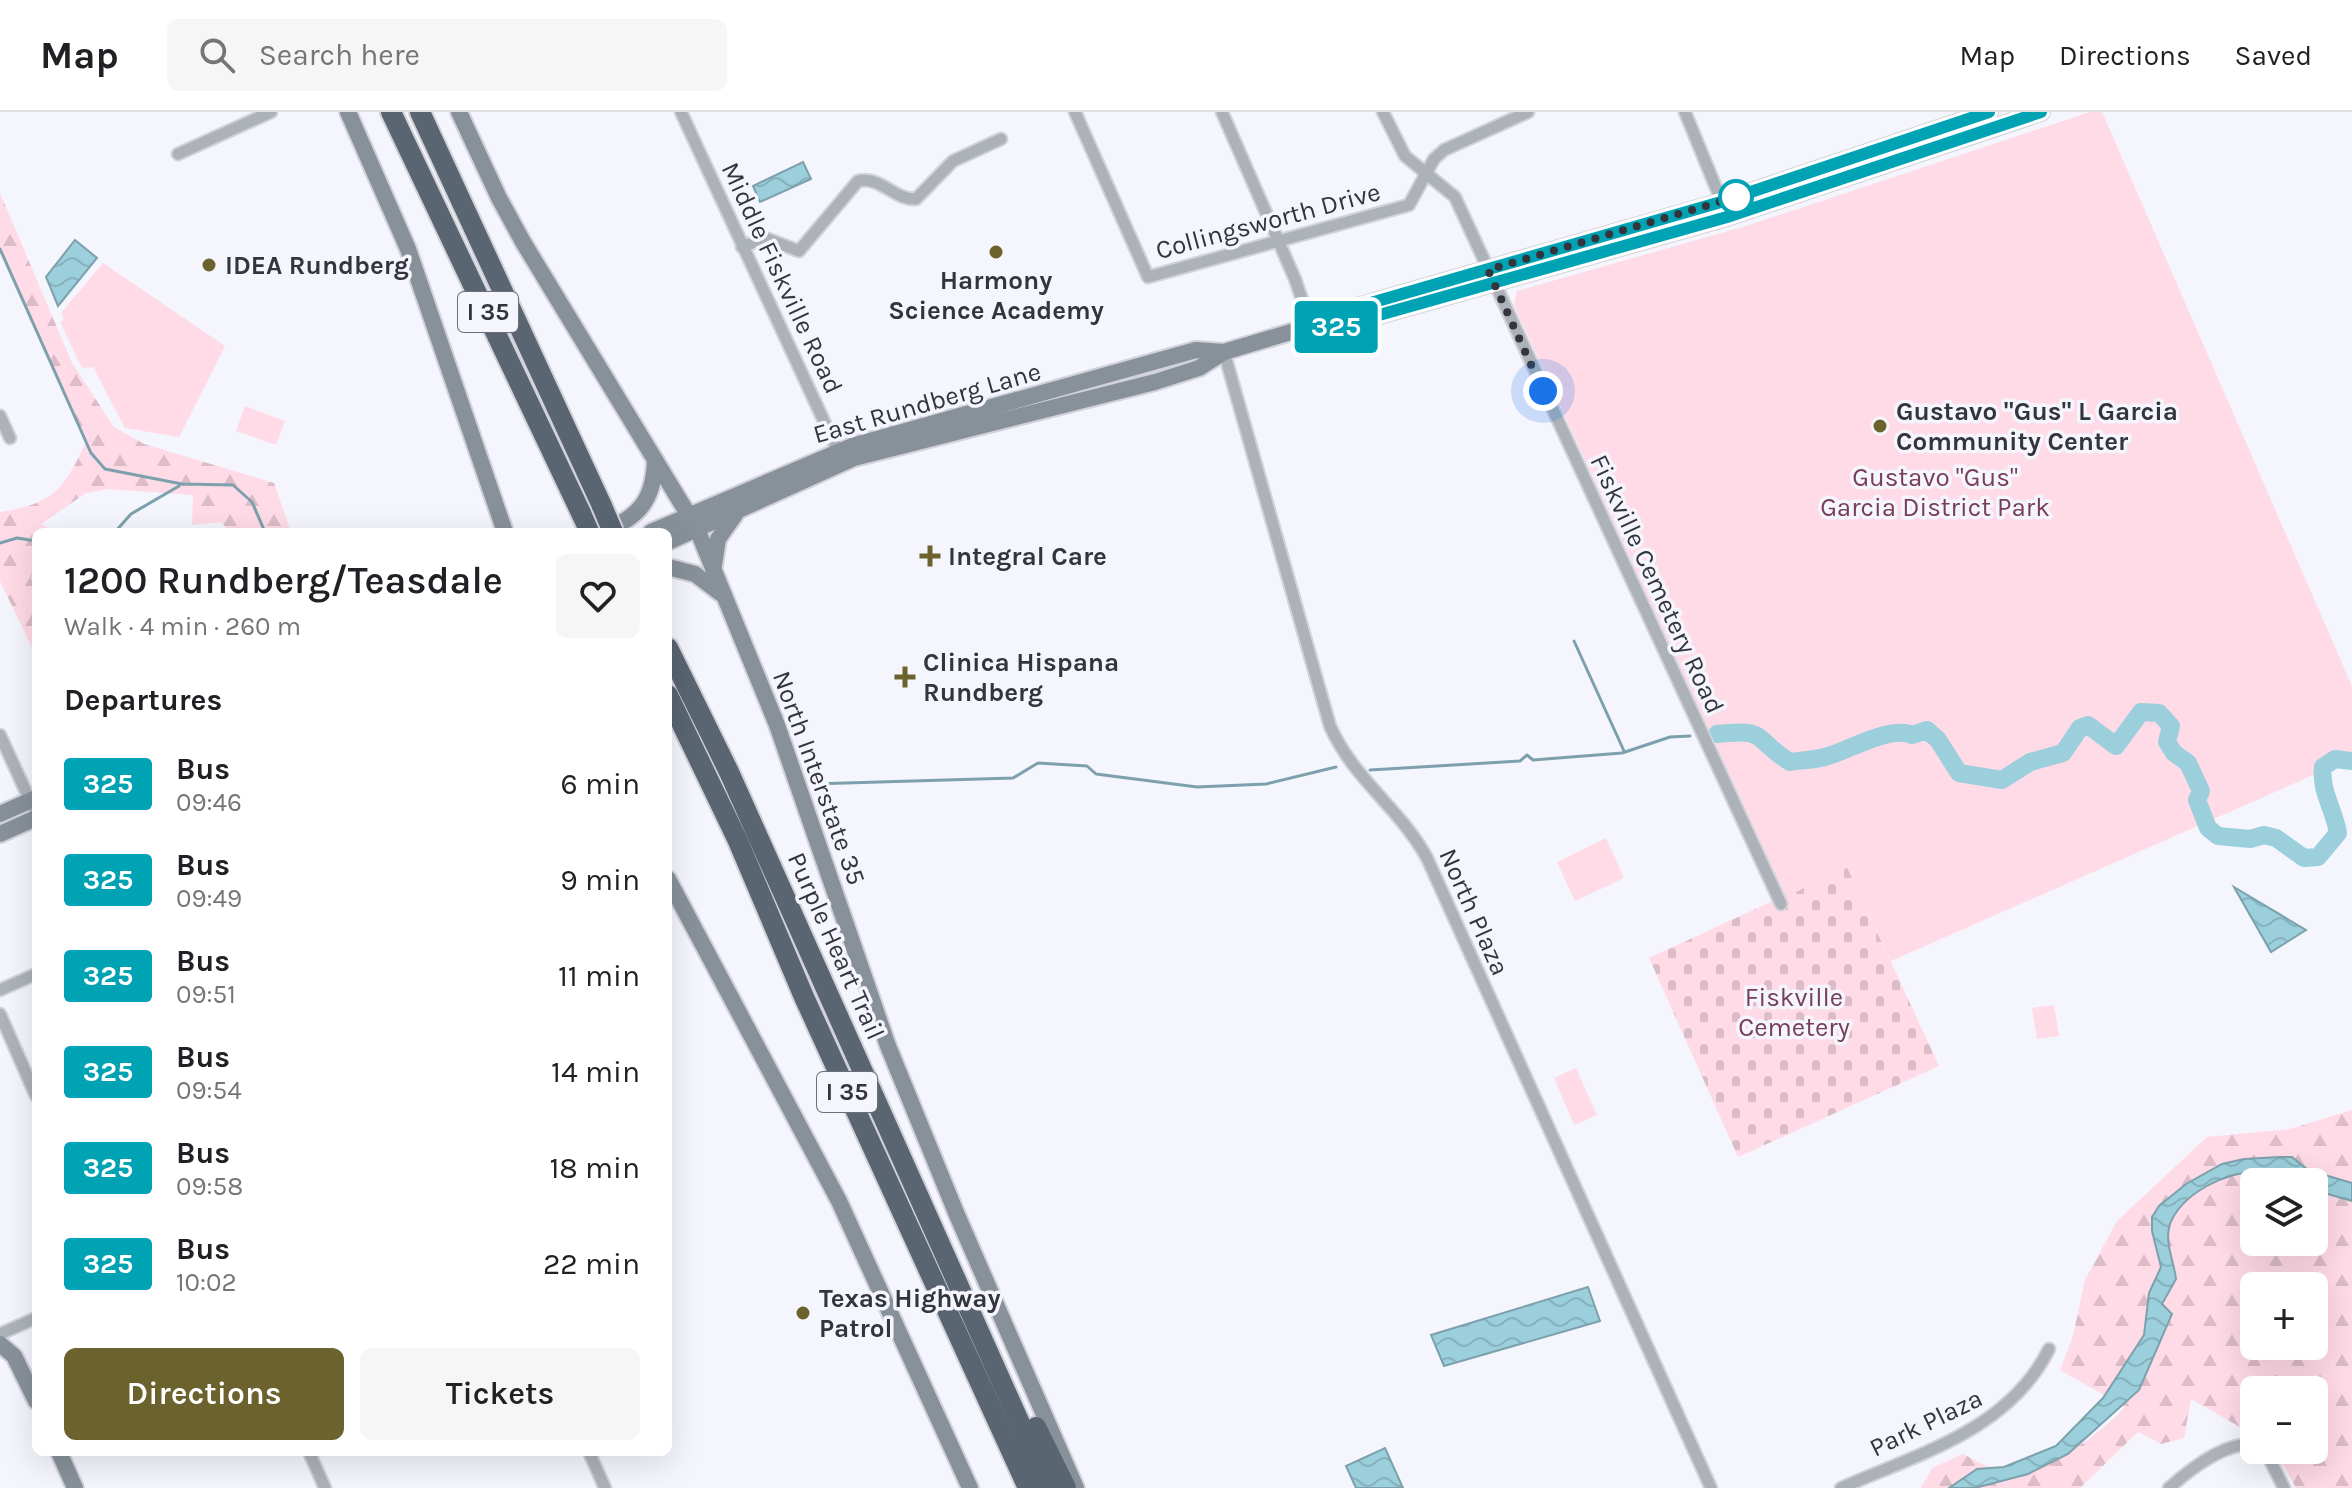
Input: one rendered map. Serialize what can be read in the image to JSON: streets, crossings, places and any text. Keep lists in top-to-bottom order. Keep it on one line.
{"streets":{"highway":["I 35","Purple Heart Trail"],"main road":["East Rundberg Lane","North Interstate 35"],"street":["Collingsworth Drive","Middle Fiskville Road","Fiskville Cemetery Road","North Plaza","Park Plaza"]},"crossings":[["Collingsworth Drive","Fiskville Cemetery Road"],["Middle Fiskville Road","East Rundberg Lane"],["East Rundberg Lane","Fiskville Cemetery Road"],["East Rundberg Lane","North Interstate 35"],["East Rundberg Lane","North Plaza"]],"parks":["Gustavo \"Gus\" Garcia District Park","Fiskville Cemetery"],"places":{"other":["Harmony Science Academy","IDEA Rundberg","Gustavo \"Gus\" L Garcia Community Center","Texas Highway Patrol"],"health":["Integral Care","Clinica Hispana Rundberg"]},"lines":["bus line 325"],"page":{"header":"Map","search":"Search here","nav":["Map","Directions","Saved"],"on_map":"325","heading":[["1200 Rundberg/Teasdale","Walk · 4 min · 260 m"],"Departures"],"list":[{"mark":"325","name":"Bus","note":"09:46","value":"6 min"},{"mark":"325","name":"Bus","note":"09:49","value":"9 min"},{"mark":"325","name":"Bus","note":"09:51","value":"11 min"},{"mark":"325","name":"Bus","note":"09:54","value":"14 min"},{"mark":"325","name":"Bus","note":"09:58","value":"18 min"},{"mark":"325","name":"Bus","note":"10:02","value":"22 min"}],"map_buttons":["+","−"],"buttons":["Directions","Tickets"]}}
